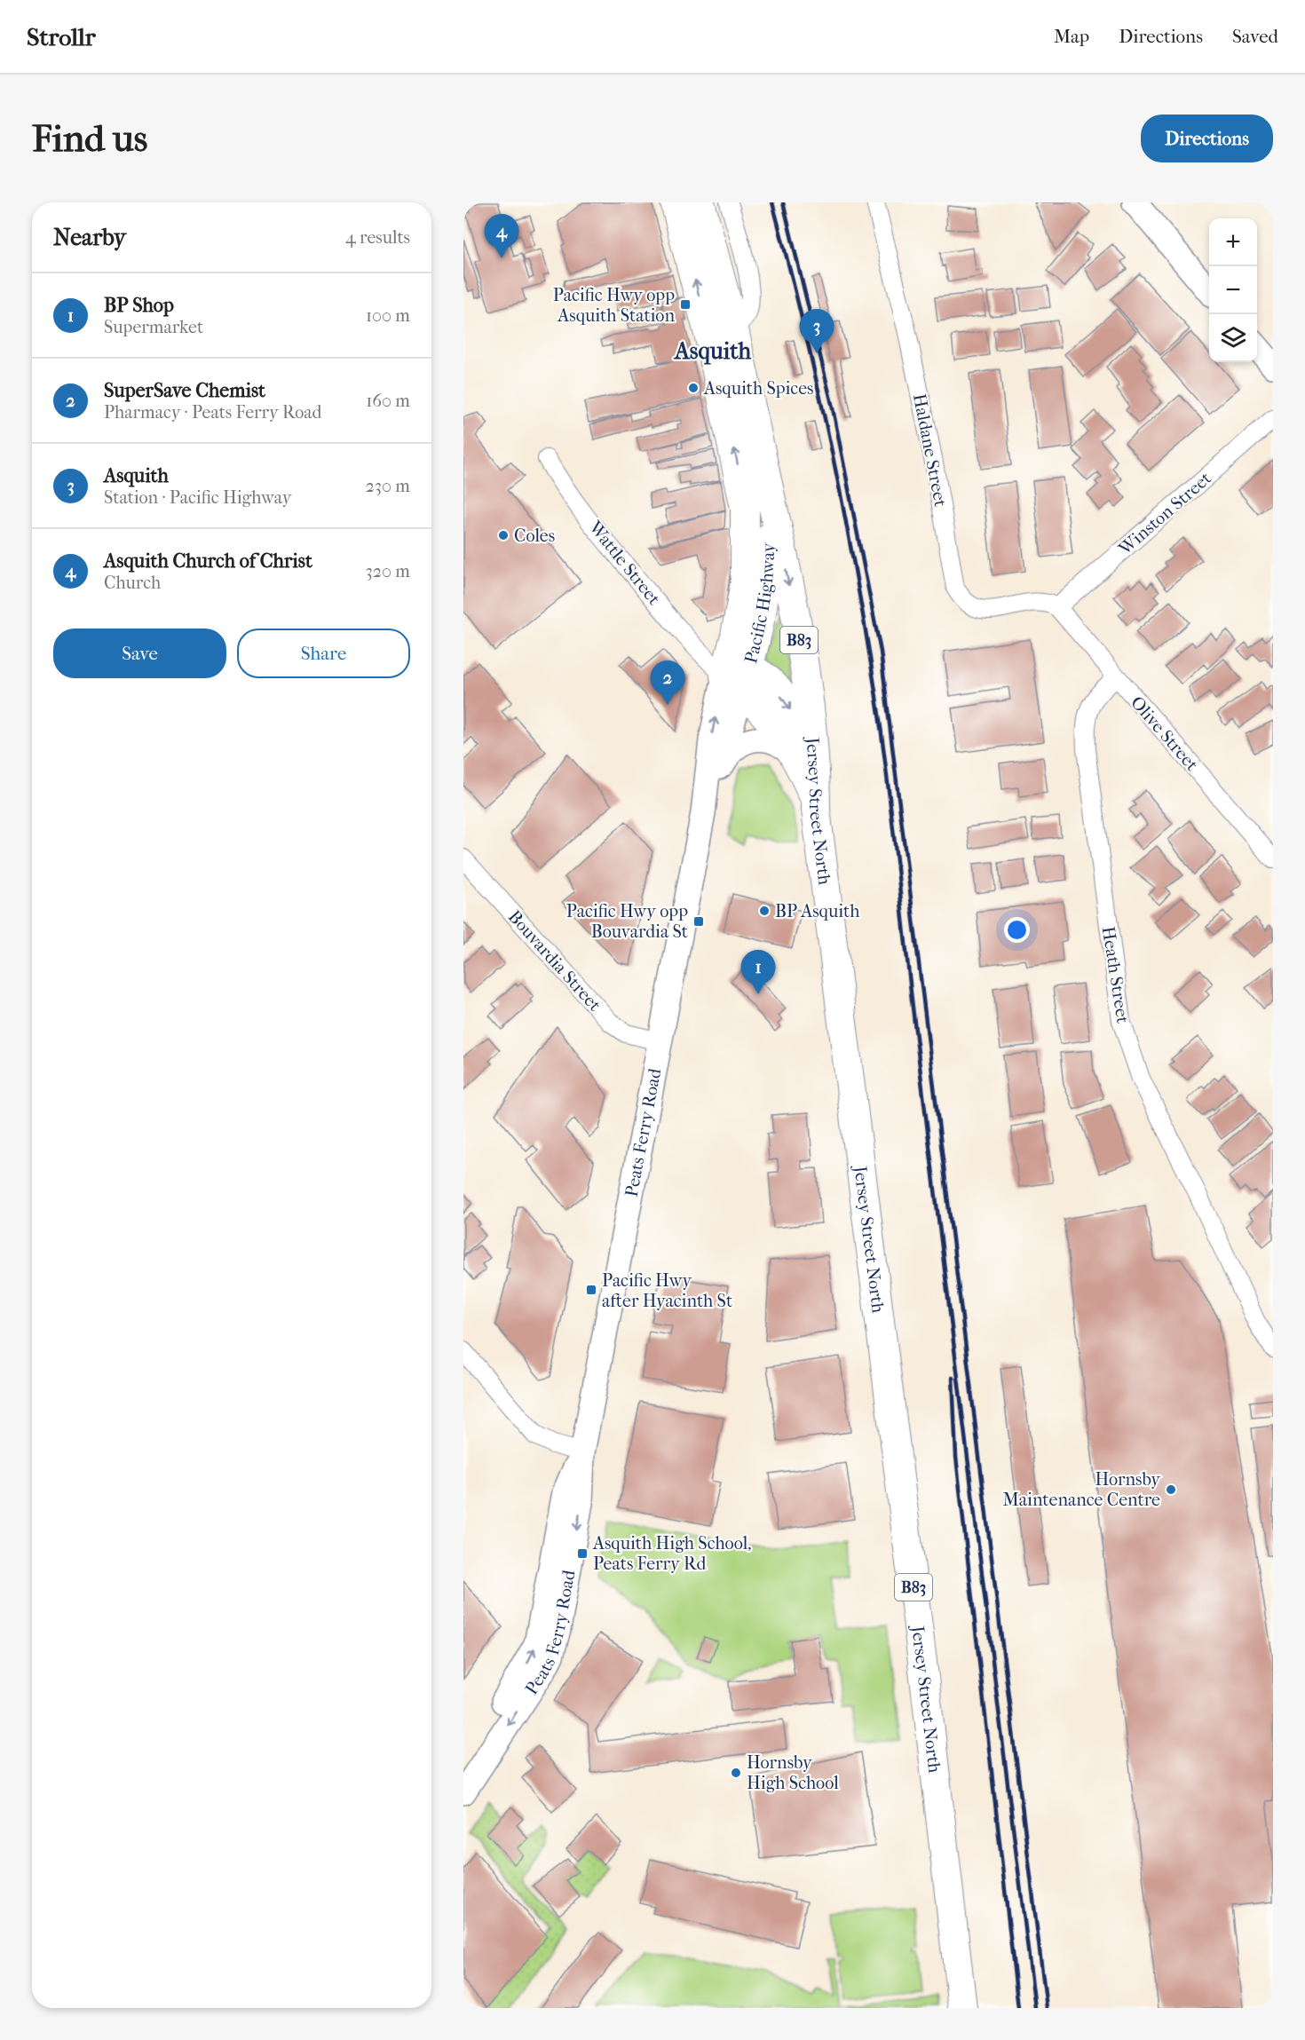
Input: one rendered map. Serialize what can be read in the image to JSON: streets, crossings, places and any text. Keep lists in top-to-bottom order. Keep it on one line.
{"streets":{"main road":["Pacific Highway","B83","Jersey Street North","Peats Ferry Road"],"street":["Haldane Street","Winston Street","Wattle Street","Olive Street","Bouvardia Street","Heath Street"]},"crossings":[["Haldane Street","Winston Street"],["Haldane Street","Olive Street"],["Winston Street","Olive Street"],["Wattle Street","Pacific Highway"],["Wattle Street","B83"],["Wattle Street","Peats Ferry Road"],["Pacific Highway","B83"],["Pacific Highway","Jersey Street North"],["Pacific Highway","Peats Ferry Road"],["B83","Jersey Street North"],["B83","Peats Ferry Road"],["Olive Street","Heath Street"],["Bouvardia Street","Peats Ferry Road"]],"districts":["Asquith"],"places":{"transit":["Pacific Hwy opp Asquith Station","Pacific Hwy opp Bouvardia St","Pacific Hwy after Hyacinth St","Asquith High School, Peats Ferry Rd"],"other":["Asquith Spices","Coles","BP Asquith","Hornsby Maintenance Centre","Hornsby High School"]},"page":{"header":"Strollr","nav":["Map","Directions","Saved"],"buttons":["Directions",["Save","Share"]],"title":"Find us","heading":["Nearby","4 results"],"pins":["4","3","2","1"],"map_buttons":["+","−"],"list":[{"mark":"1","name":"BP Shop","note":"Supermarket","value":"100 m"},{"mark":"2","name":"SuperSave Chemist","note":"Pharmacy · Peats Ferry Road","value":"160 m"},{"mark":"3","name":"Asquith","note":"Station · Pacific Highway","value":"230 m"},{"mark":"4","name":"Asquith Church of Christ","note":"Church","value":"320 m"}]}}
